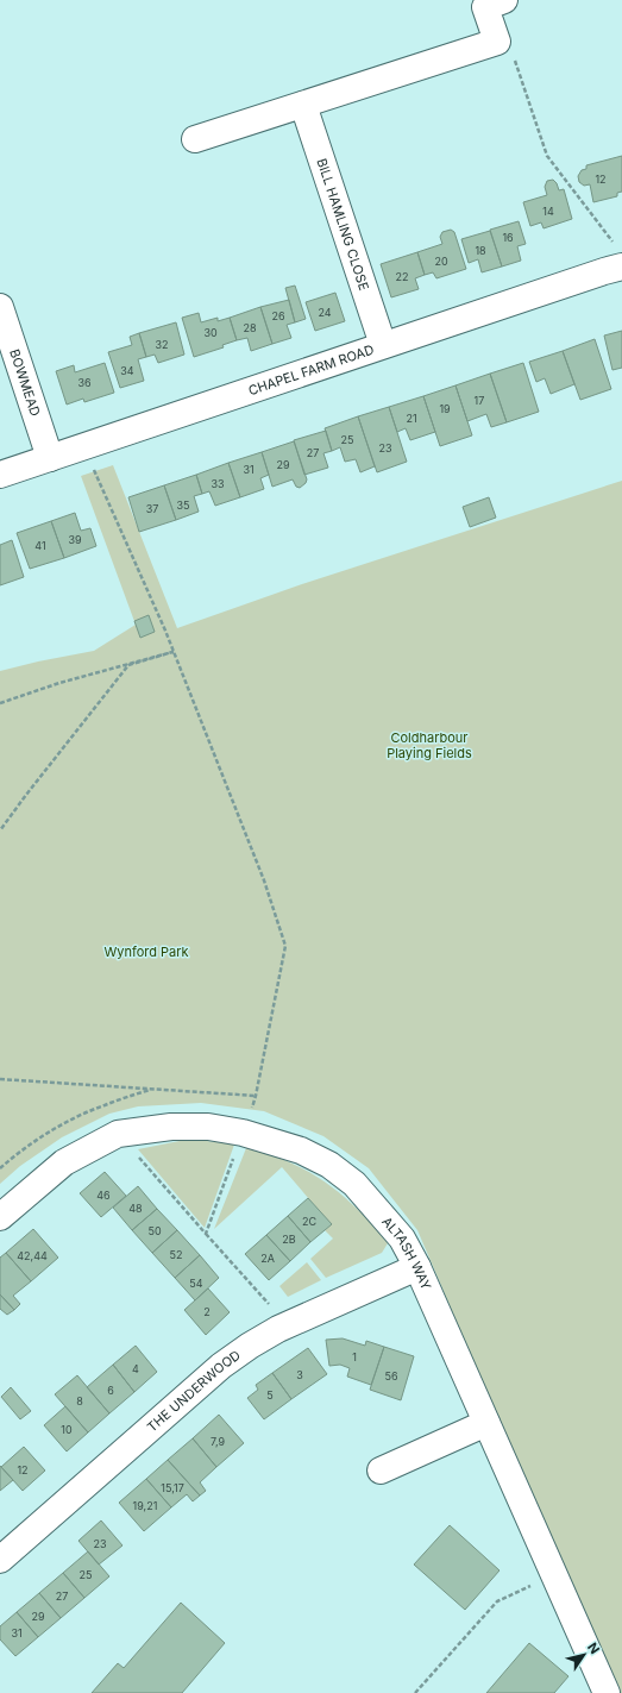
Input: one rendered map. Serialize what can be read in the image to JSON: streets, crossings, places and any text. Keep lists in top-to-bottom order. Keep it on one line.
{"streets":{"street":["BILL HAMLING CLOSE","CHAPEL FARM ROAD","BOWMEAD","ALTASH WAY","THE UNDERWOOD"]},"crossings":[["BILL HAMLING CLOSE","CHAPEL FARM ROAD"],["CHAPEL FARM ROAD","BOWMEAD"],["ALTASH WAY","THE UNDERWOOD"]],"parks":["Coldharbour Playing Fields","Wynford Park"],"house_numbers":["12","14","16","18","20","22","24","26","28","30","32","34","36","17","19","21","25","23","27","29","31","33","35","37","39","41","46","48","2C","50","2B","52","42,44","2A","54","2","1","4","3","56","6","5","8","10","7,9","12","15,17","19,21","23","25","27","29","31"],"north":"top right"}
